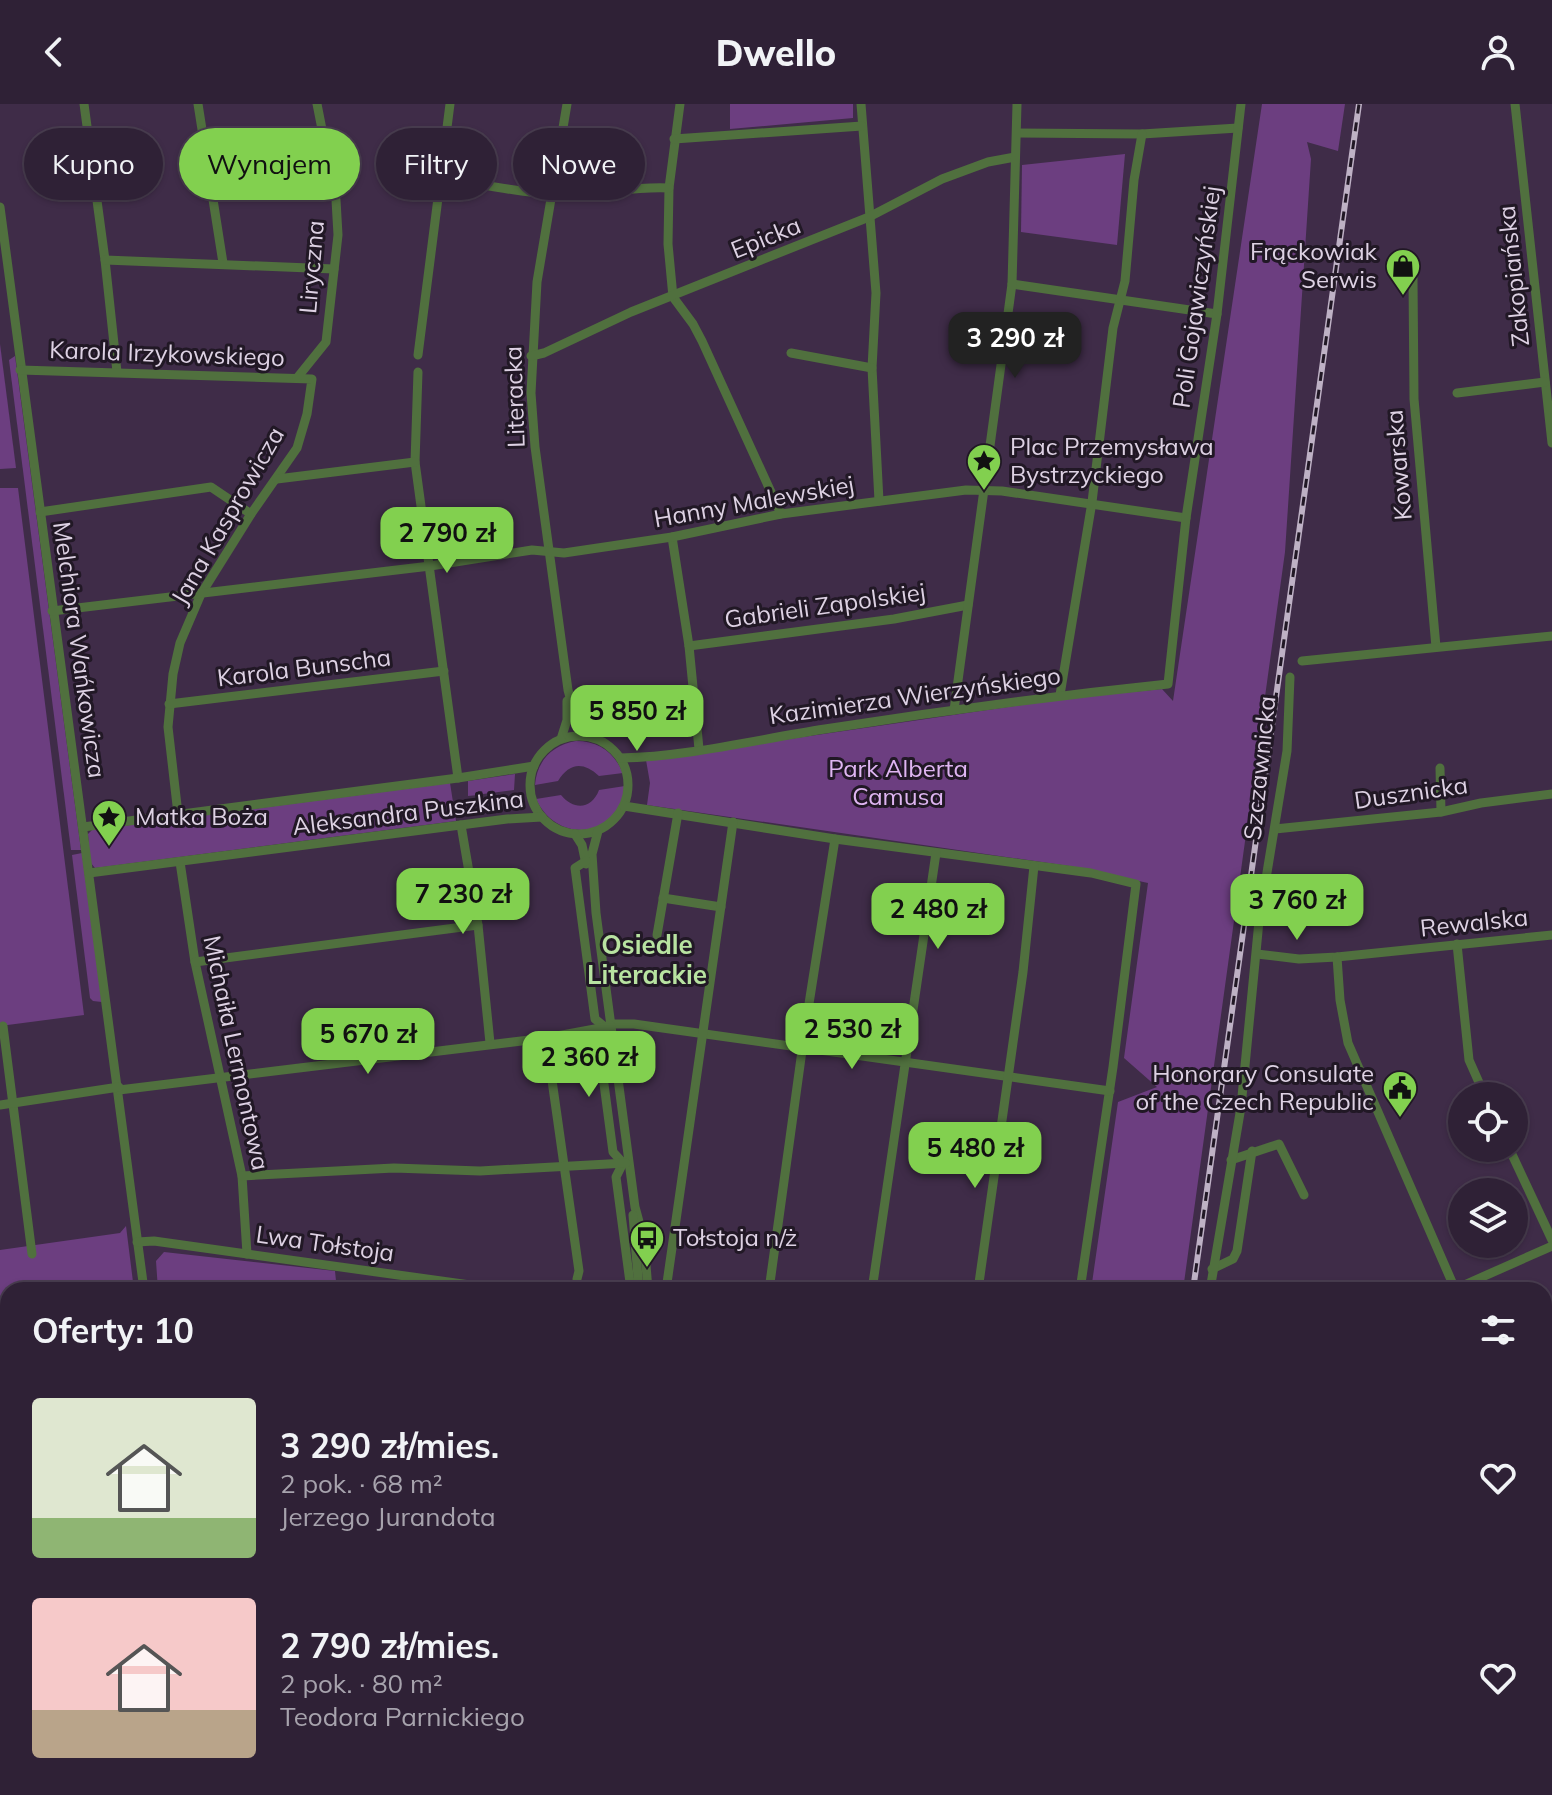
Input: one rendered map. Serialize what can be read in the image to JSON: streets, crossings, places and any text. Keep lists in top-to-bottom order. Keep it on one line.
{"streets":{"street":["Epicka","Liryczna","Zakopiańska","Poli Gojawiczyńskiej","Karola Irzykowskiego","Literacka","Kowarska","Hanny Malewskiej","Jana Kasprowicza","Gabrieli Zapolskiej","Melchiora Wańkowicza","Karola Bunscha","Kazimierza Wierzyńskiego","Szczawnicka","Dusznicka","Aleksandra Puszkina","Rewalska","Michaiła Lermontowa","Lwa Tołstoja"]},"crossings":[["Epicka","Literacka"],["Liryczna","Karola Irzykowskiego"],["Poli Gojawiczyńskiej","Kazimierza Wierzyńskiego"],["Karola Irzykowskiego","Jana Kasprowicza"],["Karola Irzykowskiego","Melchiora Wańkowicza"],["Literacka","Hanny Malewskiej"],["Literacka","Kazimierza Wierzyńskiego"],["Literacka","Aleksandra Puszkina"],["Hanny Malewskiej","Jana Kasprowicza"],["Hanny Malewskiej","Melchiora Wańkowicza"],["Jana Kasprowicza","Karola Bunscha"],["Jana Kasprowicza","Aleksandra Puszkina"],["Melchiora Wańkowicza","Aleksandra Puszkina"],["Melchiora Wańkowicza","Lwa Tołstoja"],["Kazimierza Wierzyńskiego","Aleksandra Puszkina"],["Szczawnicka","Dusznicka"],["Szczawnicka","Rewalska"],["Aleksandra Puszkina","Michaiła Lermontowa"],["Michaiła Lermontowa","Lwa Tołstoja"]],"districts":["Osiedle Literackie"],"parks":["Park Alberta Camusa"],"places":{"shop":["Frąckowiak Serwis"],"place":["Plac Przemysława Bystrzyckiego","Matka Boża"],"public building":["Honorary Consulate of the Czech Republic"],"bus stop":["Tołstoja n/ż"]},"page":{"header":"Dwello","chip":["Kupno","Wynajem","Filtry","Nowe"],"price":["3 290 zł","2 790 zł","5 850 zł","7 230 zł","3 760 zł","2 480 zł","2 530 zł","5 670 zł","2 360 zł","5 480 zł"],"heading":"Oferty: 10","list":[{"name":"3 290 zł/mies.","note":"2 pok. · 68 m² · Jerzego Jurandota"},{"name":"2 790 zł/mies.","note":"2 pok. · 80 m² · Teodora Parnickiego"}]}}
